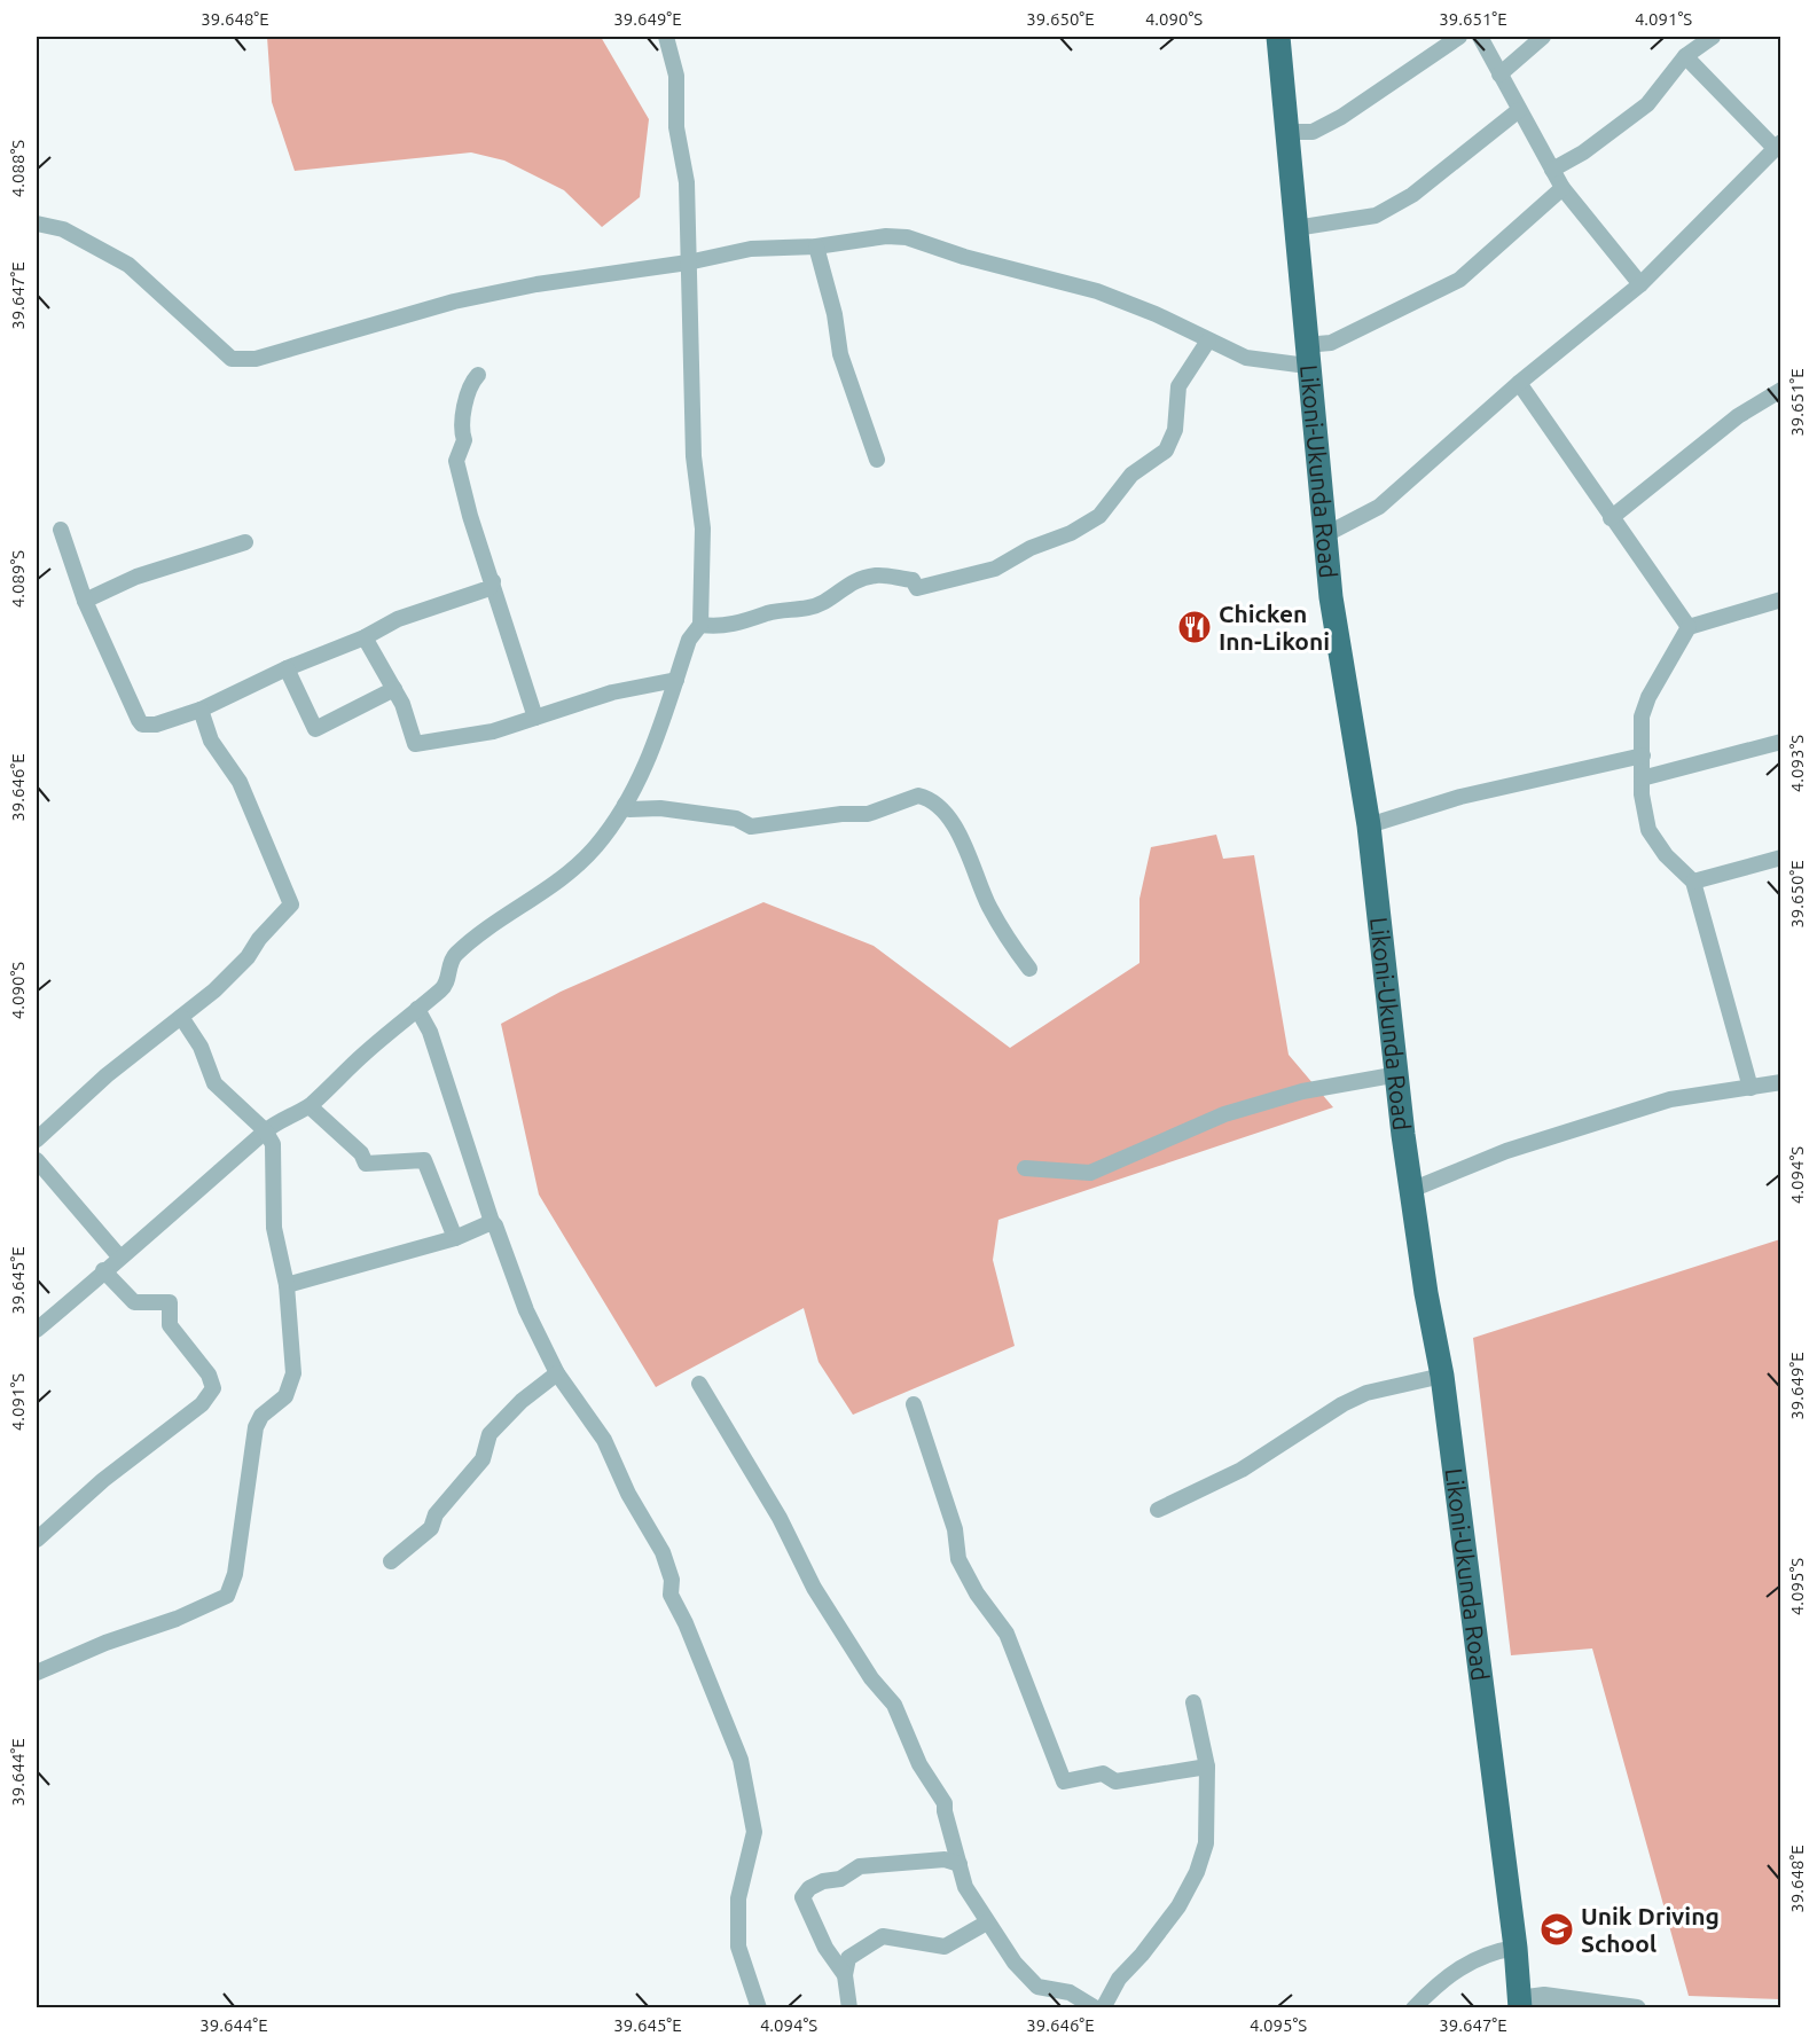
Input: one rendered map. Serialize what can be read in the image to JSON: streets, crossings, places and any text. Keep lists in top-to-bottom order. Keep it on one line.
{"streets":{"highway":["Likoni-Ukunda Road"]},"places":{"restaurant":["Chicken Inn-Likoni"],"school or university":["Unik Driving School"]},"coordinates":["39.648°E","39.649°E","39.650°E","4.090°S","39.651°E","4.091°S","4.088°S","39.647°E","4.089°S","4.093°S","39.646°E","4.094°S","39.645°E","4.095°S","39.644°E"]}
